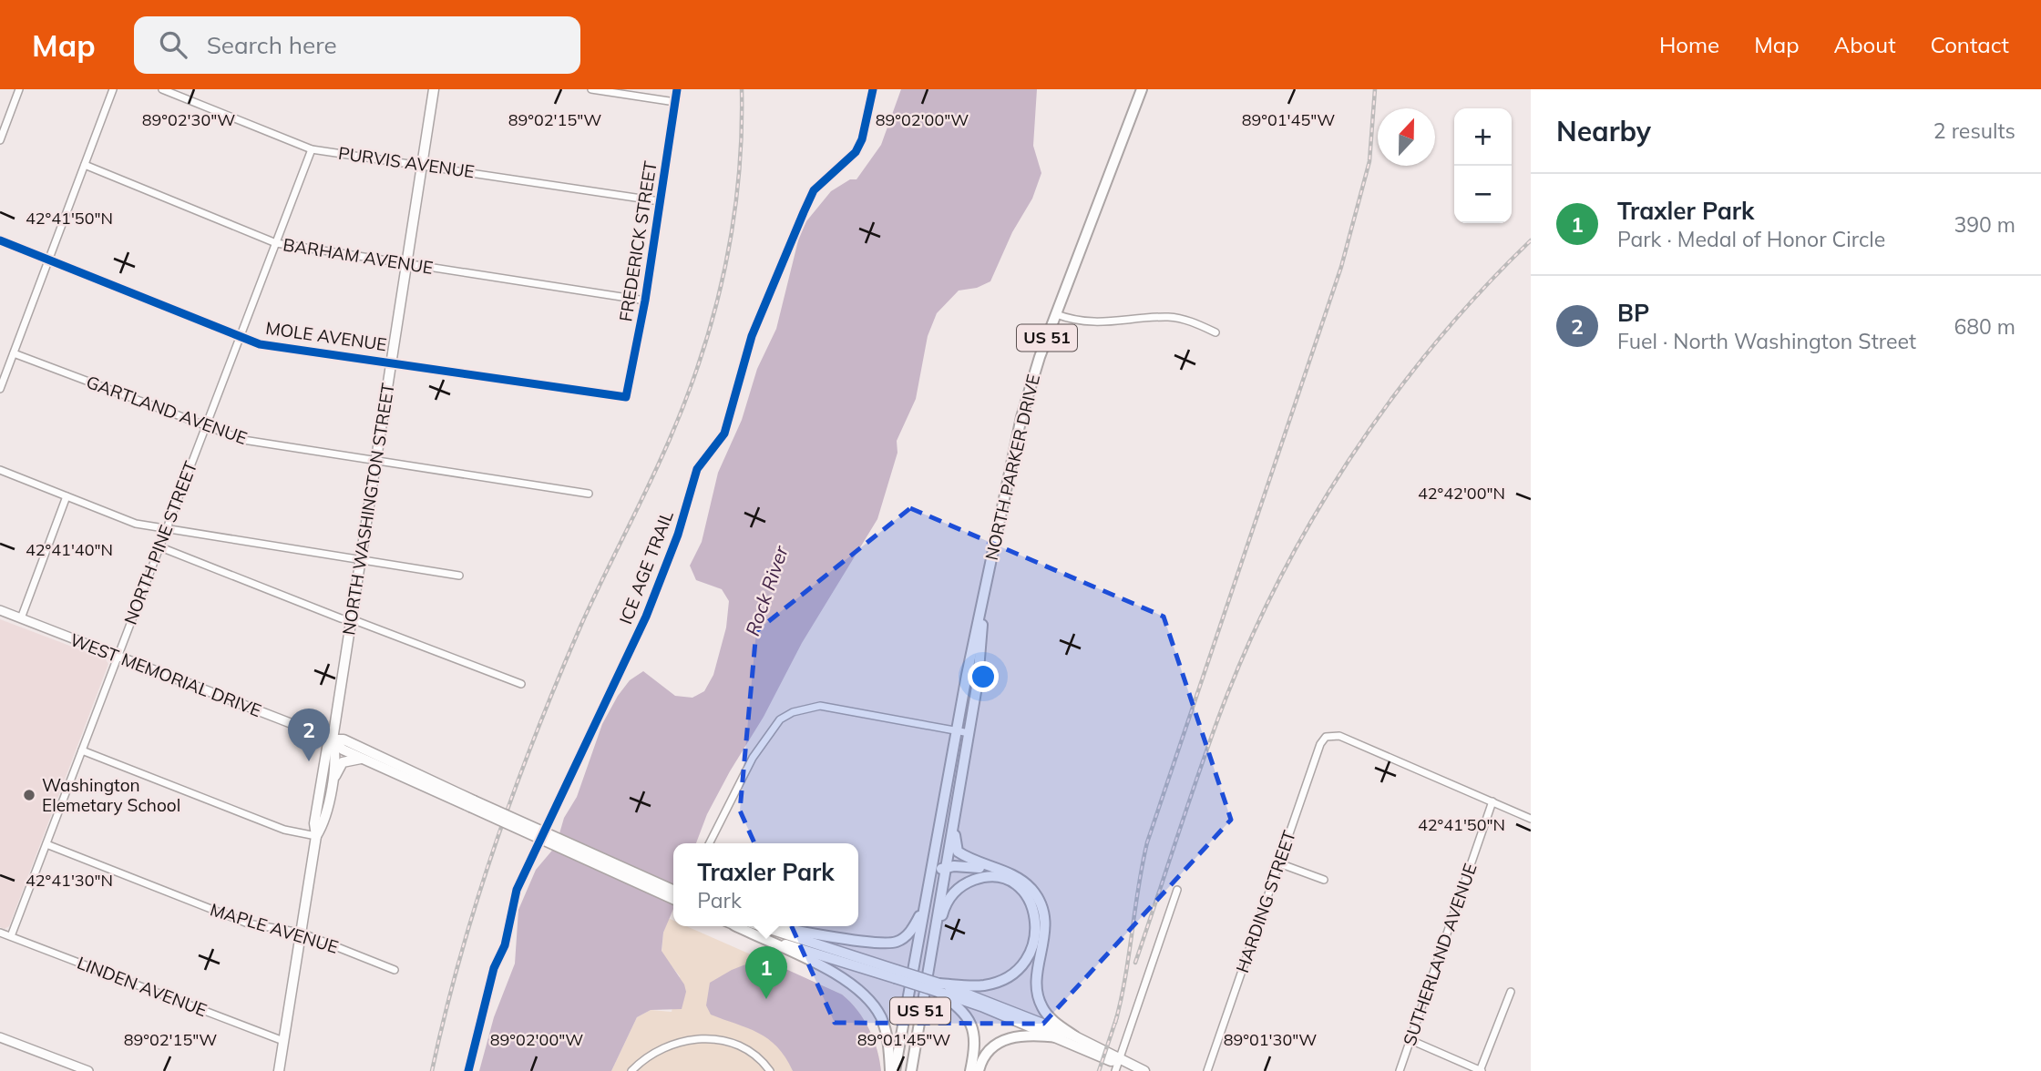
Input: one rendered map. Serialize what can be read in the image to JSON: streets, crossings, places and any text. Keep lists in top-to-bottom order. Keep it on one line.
{"streets":{"main road":["US 51","NORTH PARKER DRIVE","NORTH WASHINGTON STREET","WEST MEMORIAL DRIVE"],"street":["PURVIS AVENUE","FREDERICK STREET","BARHAM AVENUE","MOLE AVENUE","GARTLAND AVENUE","NORTH PINE STREET","HARDING STREET","MAPLE AVENUE","SUTHERLAND AVENUE","LINDEN AVENUE"],"cycle path":["ICE AGE TRAIL"]},"crossings":[["PURVIS AVENUE","FREDERICK STREET"],["PURVIS AVENUE","NORTH WASHINGTON STREET"],["PURVIS AVENUE","NORTH PINE STREET"],["FREDERICK STREET","BARHAM AVENUE"],["FREDERICK STREET","MOLE AVENUE"],["BARHAM AVENUE","NORTH WASHINGTON STREET"],["BARHAM AVENUE","NORTH PINE STREET"],["MOLE AVENUE","NORTH WASHINGTON STREET"],["MOLE AVENUE","NORTH PINE STREET"],["GARTLAND AVENUE","NORTH WASHINGTON STREET"],["GARTLAND AVENUE","NORTH PINE STREET"],["NORTH WASHINGTON STREET","WEST MEMORIAL DRIVE"],["NORTH WASHINGTON STREET","MAPLE AVENUE"],["NORTH WASHINGTON STREET","LINDEN AVENUE"],["NORTH PINE STREET","WEST MEMORIAL DRIVE"],["NORTH PINE STREET","MAPLE AVENUE"],["NORTH PINE STREET","LINDEN AVENUE"],["HARDING STREET","SUTHERLAND AVENUE"]],"water":["Rock River"],"places":["Washington Elemetary School"],"north":"top","page":{"header":"Map","search":"Search here","nav":["Home","Map","About","Contact"],"heading":["Nearby","2 results"],"map_buttons":["+","−"],"list":[{"mark":"1","name":"Traxler Park","note":"Park · Medal of Honor Circle","value":"390 m"},{"mark":"2","name":"BP","note":"Fuel · North Washington Street","value":"680 m"}],"pins":["2","1"],"popup":["Traxler Park","Park"]},"coordinates":["89°02'15\"W","89°01'45\"W","89°02'30\"W","89°02'00\"W","42°41'50\"N","42°42'00\"N","42°41'40\"N","42°41'30\"N","89°01'30\"W"]}
